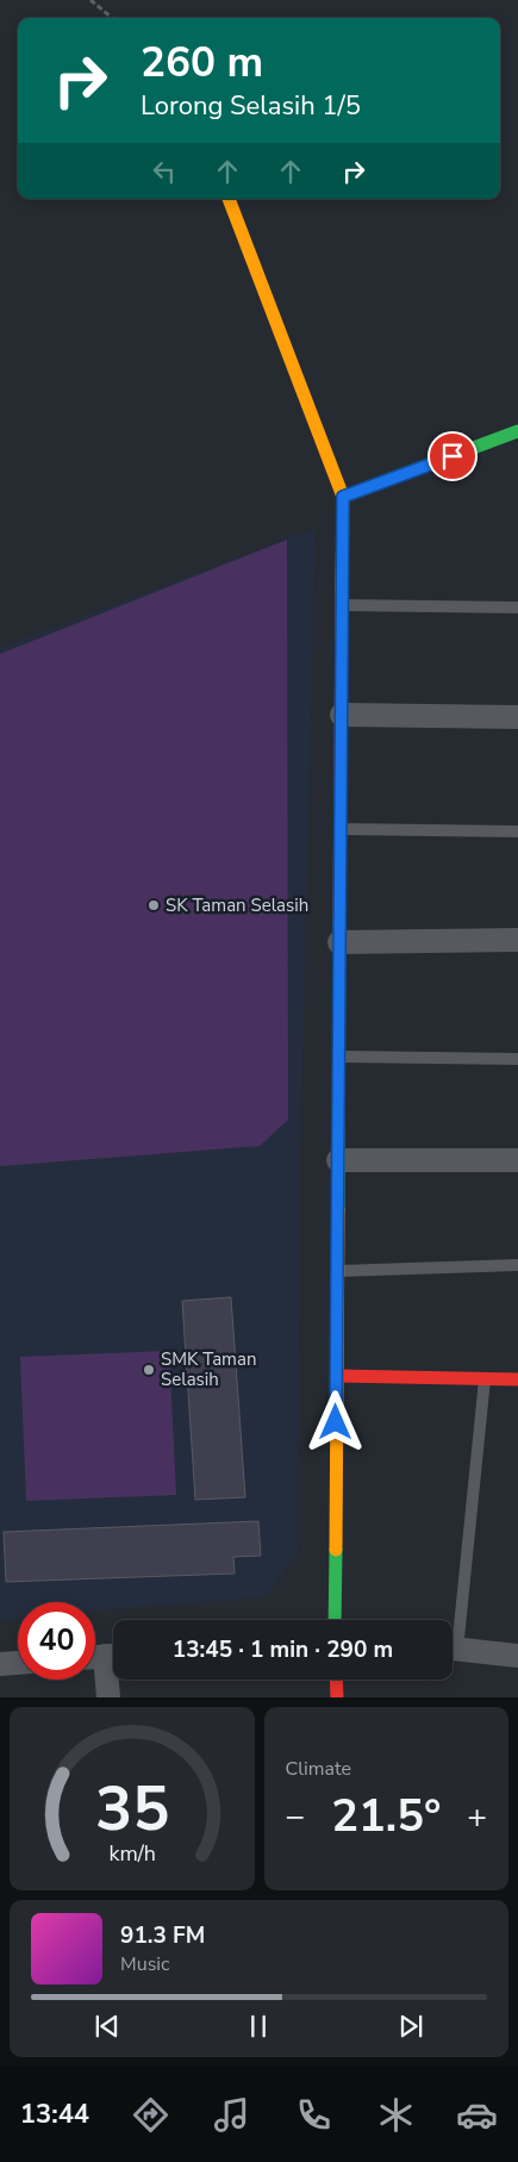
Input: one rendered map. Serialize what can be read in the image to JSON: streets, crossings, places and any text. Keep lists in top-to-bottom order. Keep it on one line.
{"places":["SK Taman Selasih","SMK Taman Selasih"],"page":{"turn":["260 m","Lorong Selasih 1/5"],"limit":"40","trip":"13:45 · 1 min · 290 m","tile":"Climate","heat":["−","21.5°","+"],"song":["91.3 FM","Music"],"tabs":"13:44","gauge":["35","km/h"]}}
